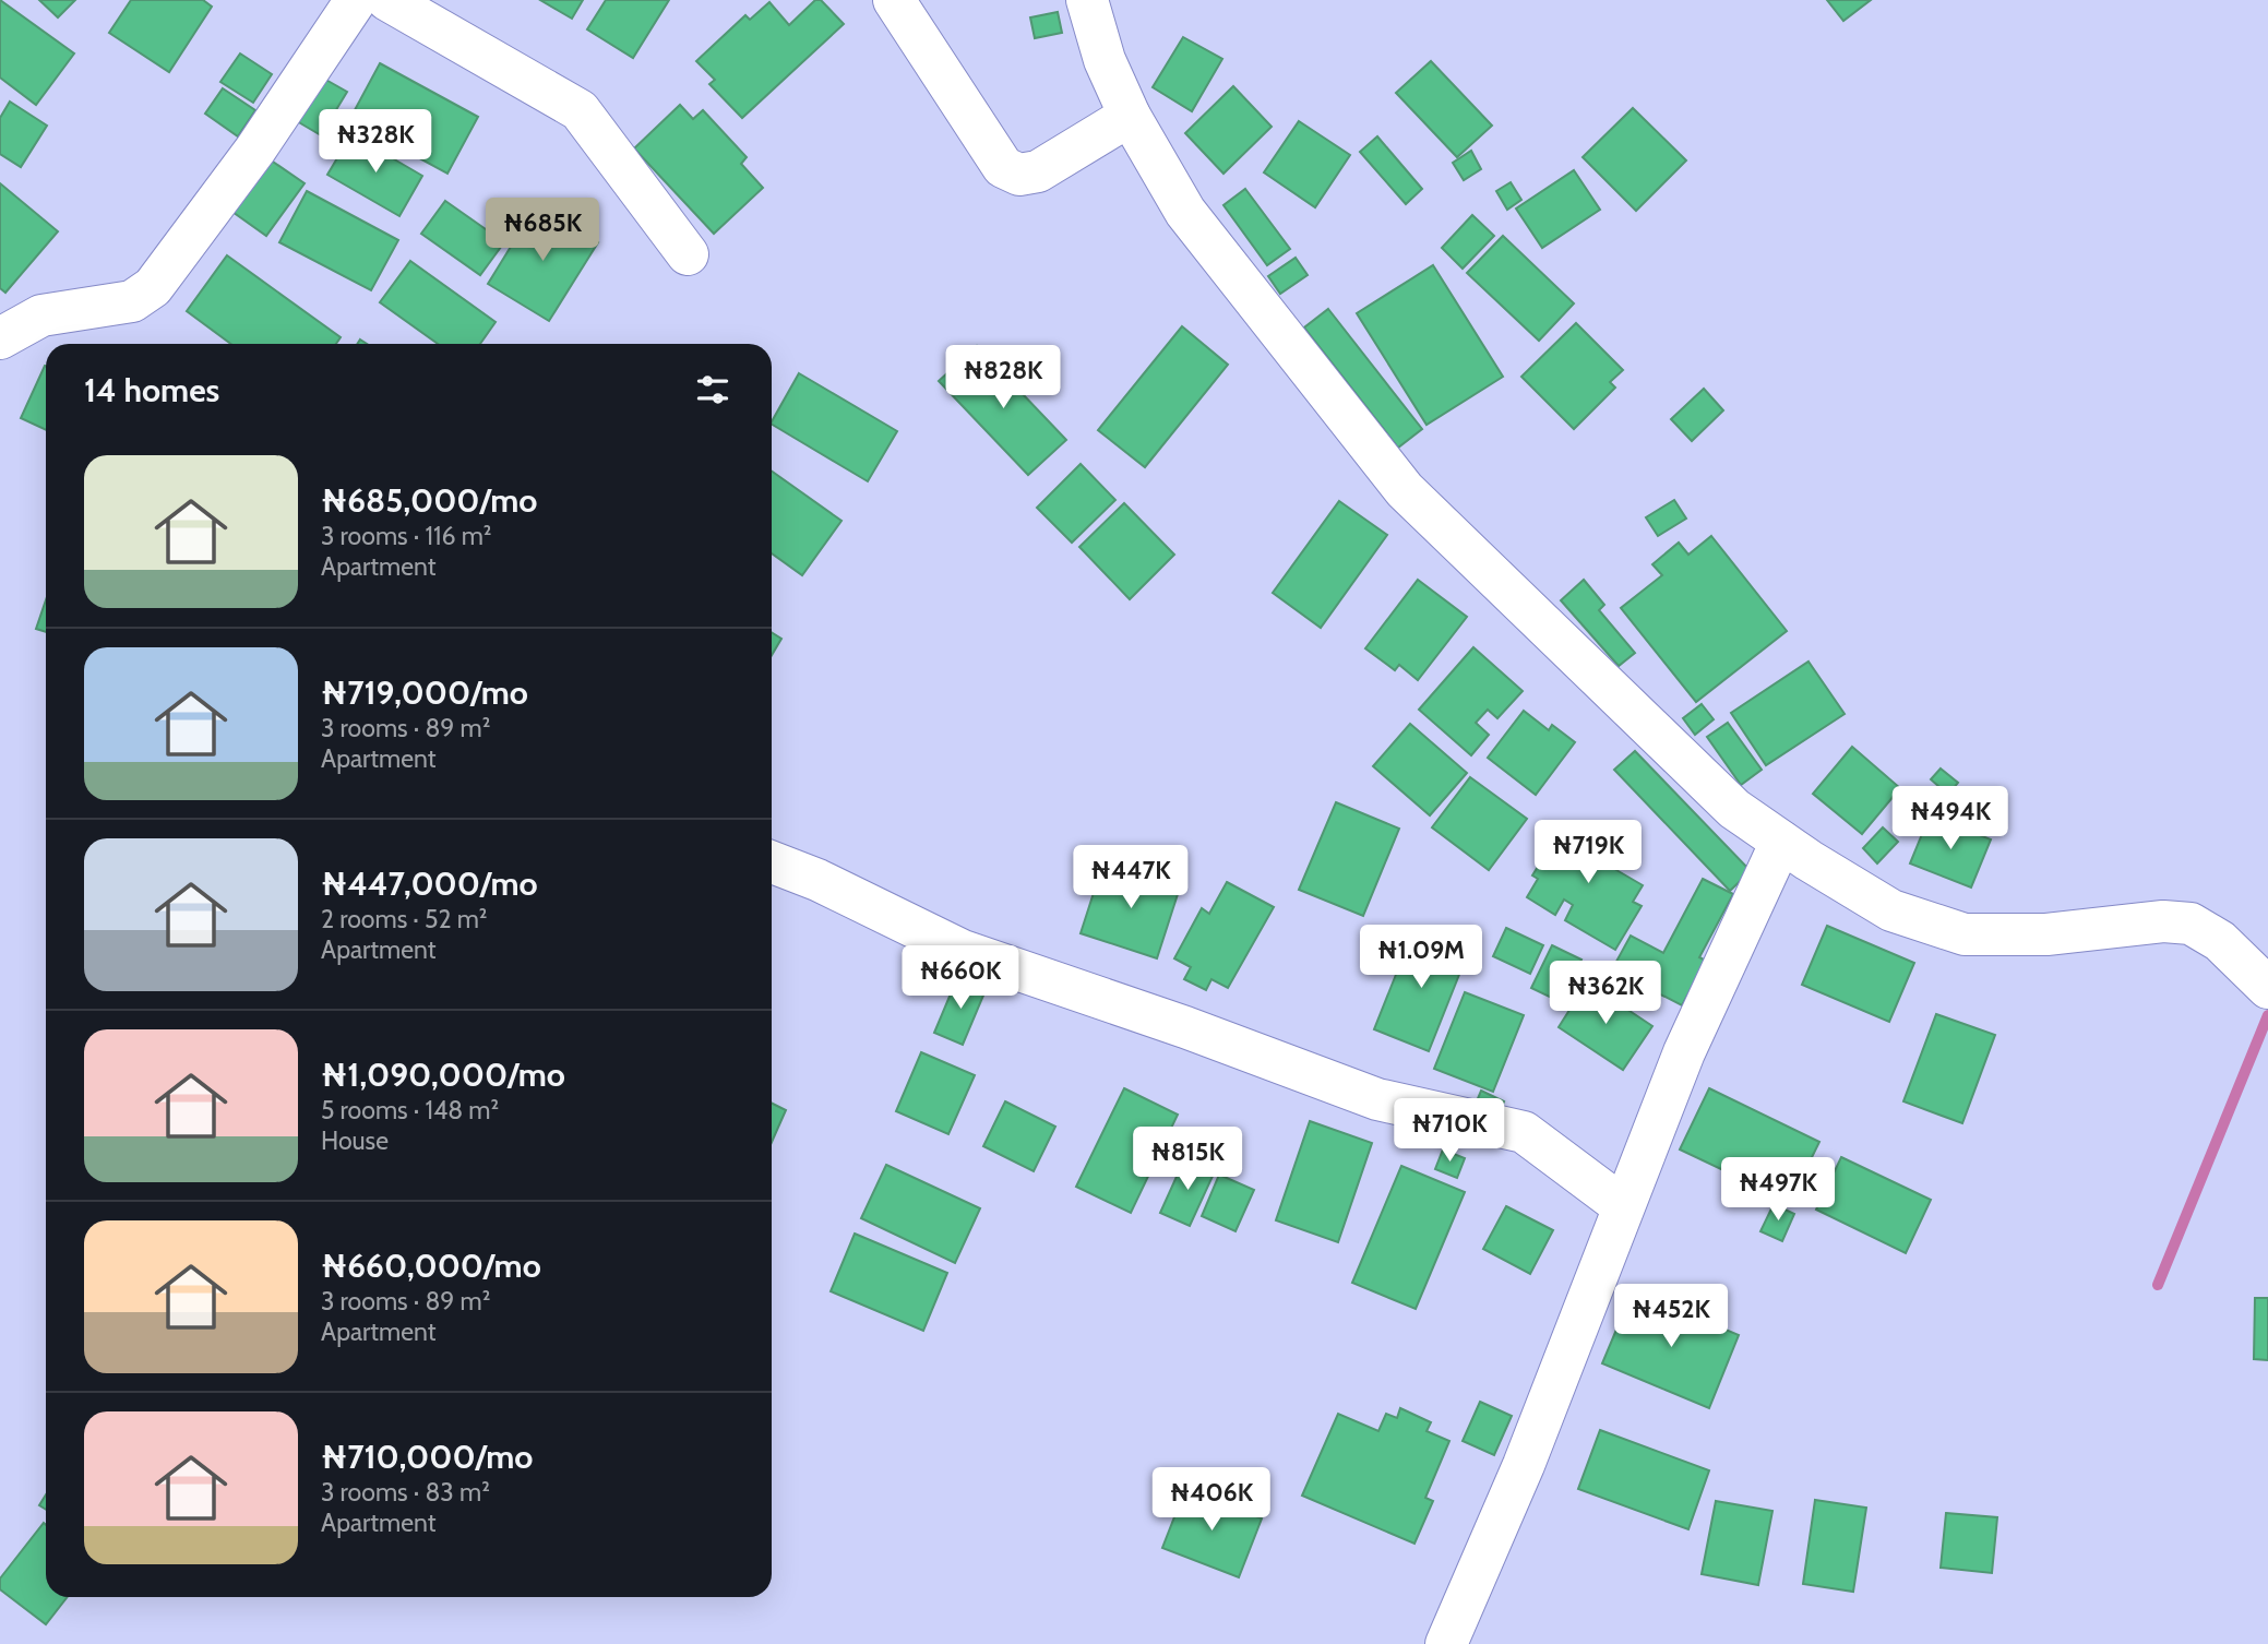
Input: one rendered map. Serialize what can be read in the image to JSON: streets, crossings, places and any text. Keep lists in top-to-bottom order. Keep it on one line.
{"page":{"price":["₦328K","₦685K","₦828K","₦494K","₦719K","₦447K","₦1.09M","₦660K","₦362K","₦710K","₦815K","₦497K","₦452K","₦406K"],"heading":"14 homes","list":[{"name":"₦685,000/mo","note":"3 rooms · 116 m² · Apartment"},{"name":"₦719,000/mo","note":"3 rooms · 89 m² · Apartment"},{"name":"₦447,000/mo","note":"2 rooms · 52 m² · Apartment"},{"name":"₦1,090,000/mo","note":"5 rooms · 148 m² · House"},{"name":"₦660,000/mo","note":"3 rooms · 89 m² · Apartment"},{"name":"₦710,000/mo","note":"3 rooms · 83 m² · Apartment"}]}}
